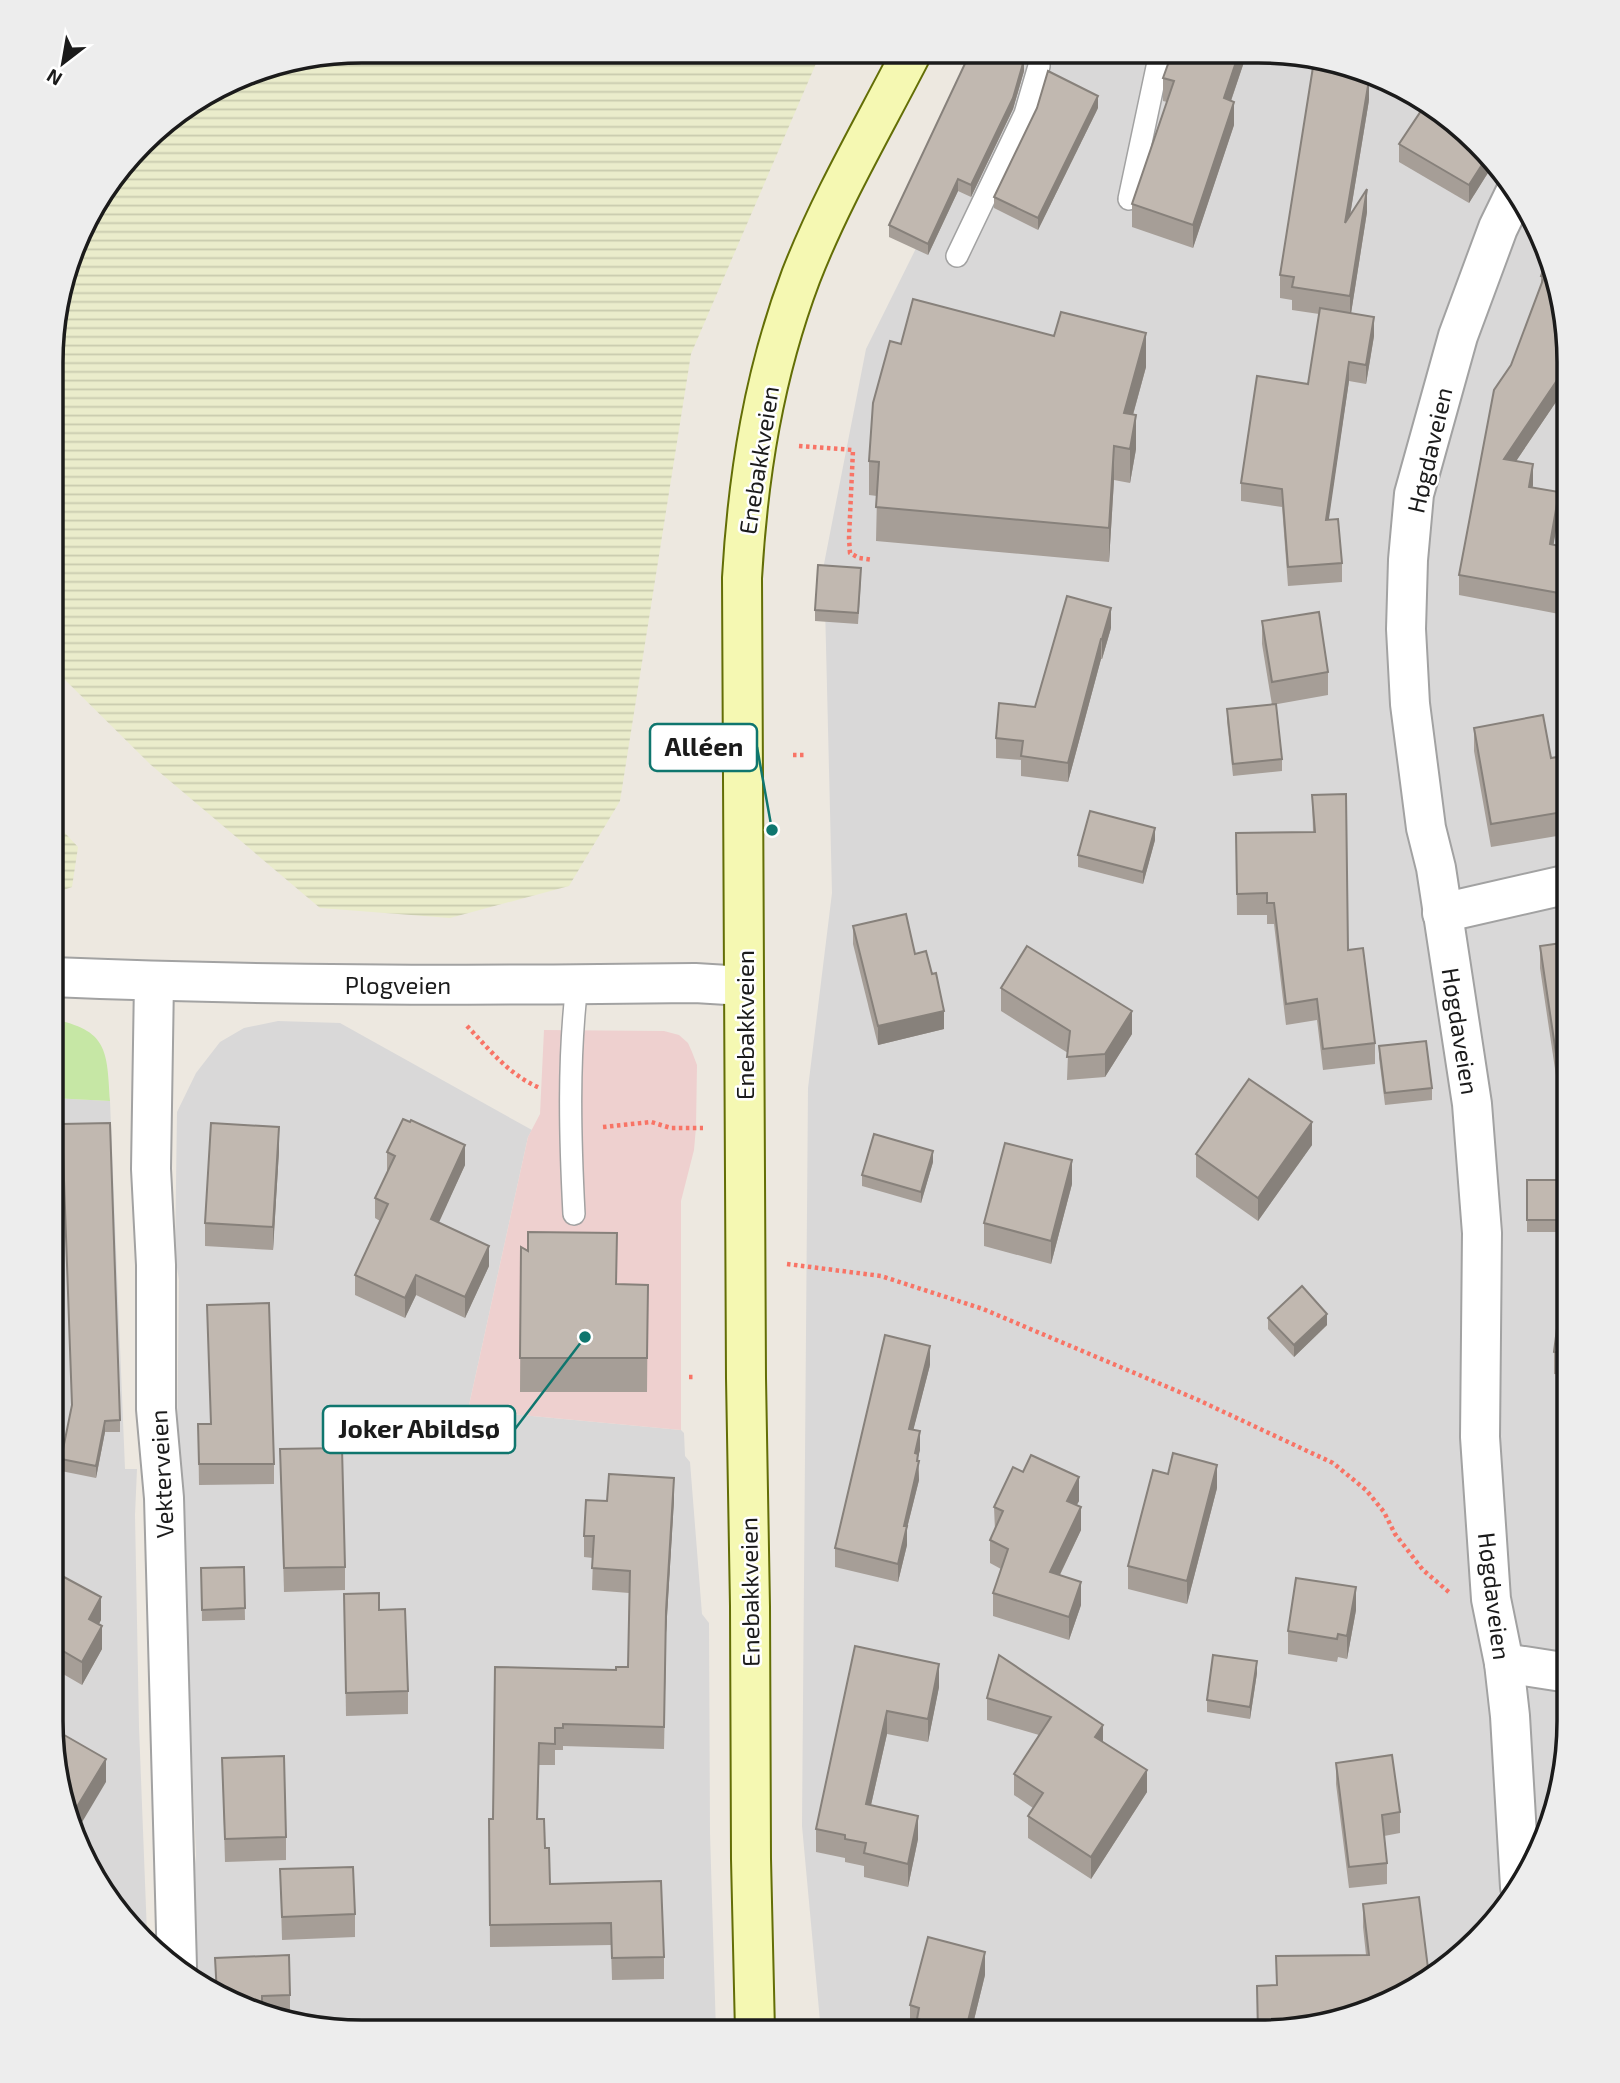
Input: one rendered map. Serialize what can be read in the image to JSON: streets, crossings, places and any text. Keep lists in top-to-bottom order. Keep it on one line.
{"streets":{"main road":["Enebakkveien"],"street":["Høgdaveien","Plogveien","Vekterveien"]},"crossings":[["Enebakkveien","Plogveien"],["Plogveien","Vekterveien"]],"places":["Alléen","Joker Abildsø"],"north":"bottom left"}
